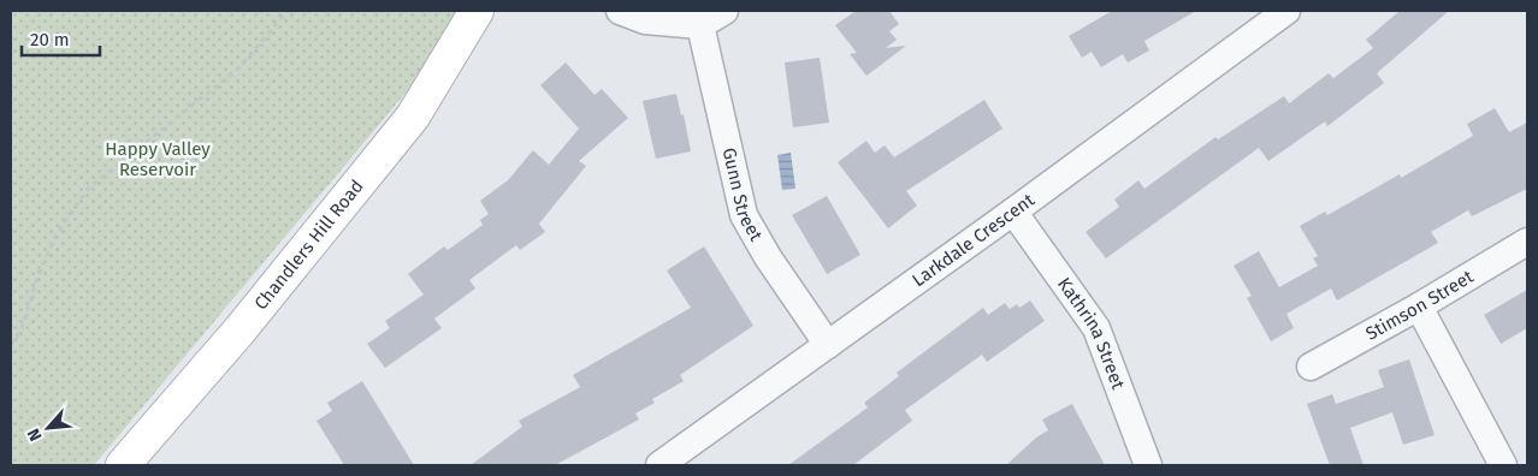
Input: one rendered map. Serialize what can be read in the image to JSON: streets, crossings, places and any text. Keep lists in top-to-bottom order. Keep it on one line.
{"streets":{"main road":["Chandlers Hill Road"],"street":["Gunn Street","Larkdale Crescent","Stimson Street","Kathrina Street"]},"crossings":[["Gunn Street","Larkdale Crescent"],["Larkdale Crescent","Kathrina Street"]],"parks":["Happy Valley Reservoir"],"scale_bar":"20 m","north":"bottom left"}
